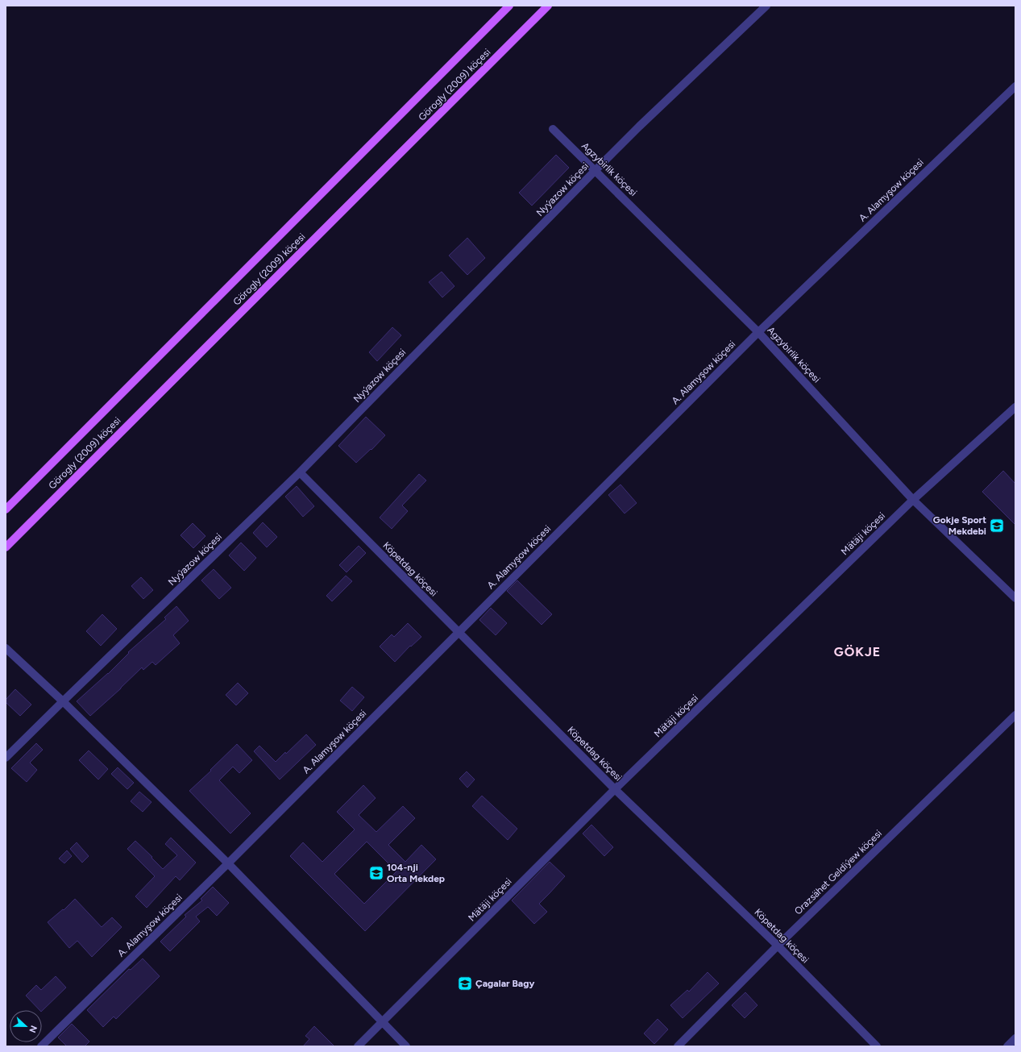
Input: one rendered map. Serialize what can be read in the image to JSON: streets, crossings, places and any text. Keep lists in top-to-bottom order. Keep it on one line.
{"streets":{"main road":["Görogly (2009) köçesi"],"street":["Agzybirlik köçesi","Nyýazow köçesi","A. Alamyşow köçesi","Mätäji köçesi","Köpetdag köçesi","Orazsähet Geldiýew köçesi"]},"crossings":[["Agzybirlik köçesi","Nyýazow köçesi"],["Agzybirlik köçesi","A. Alamyşow köçesi"],["Agzybirlik köçesi","Mätäji köçesi"],["Nyýazow köçesi","Köpetdag köçesi"],["A. Alamyşow köçesi","Köpetdag köçesi"],["Mätäji köçesi","Köpetdag köçesi"],["Köpetdag köçesi","Orazsähet Geldiýew köçesi"]],"districts":["GÖKJE"],"places":{"school or university":["Gokje Sport Mekdebi","104-nji Orta Mekdep","Çagalar Bagy"]},"north":"right"}
